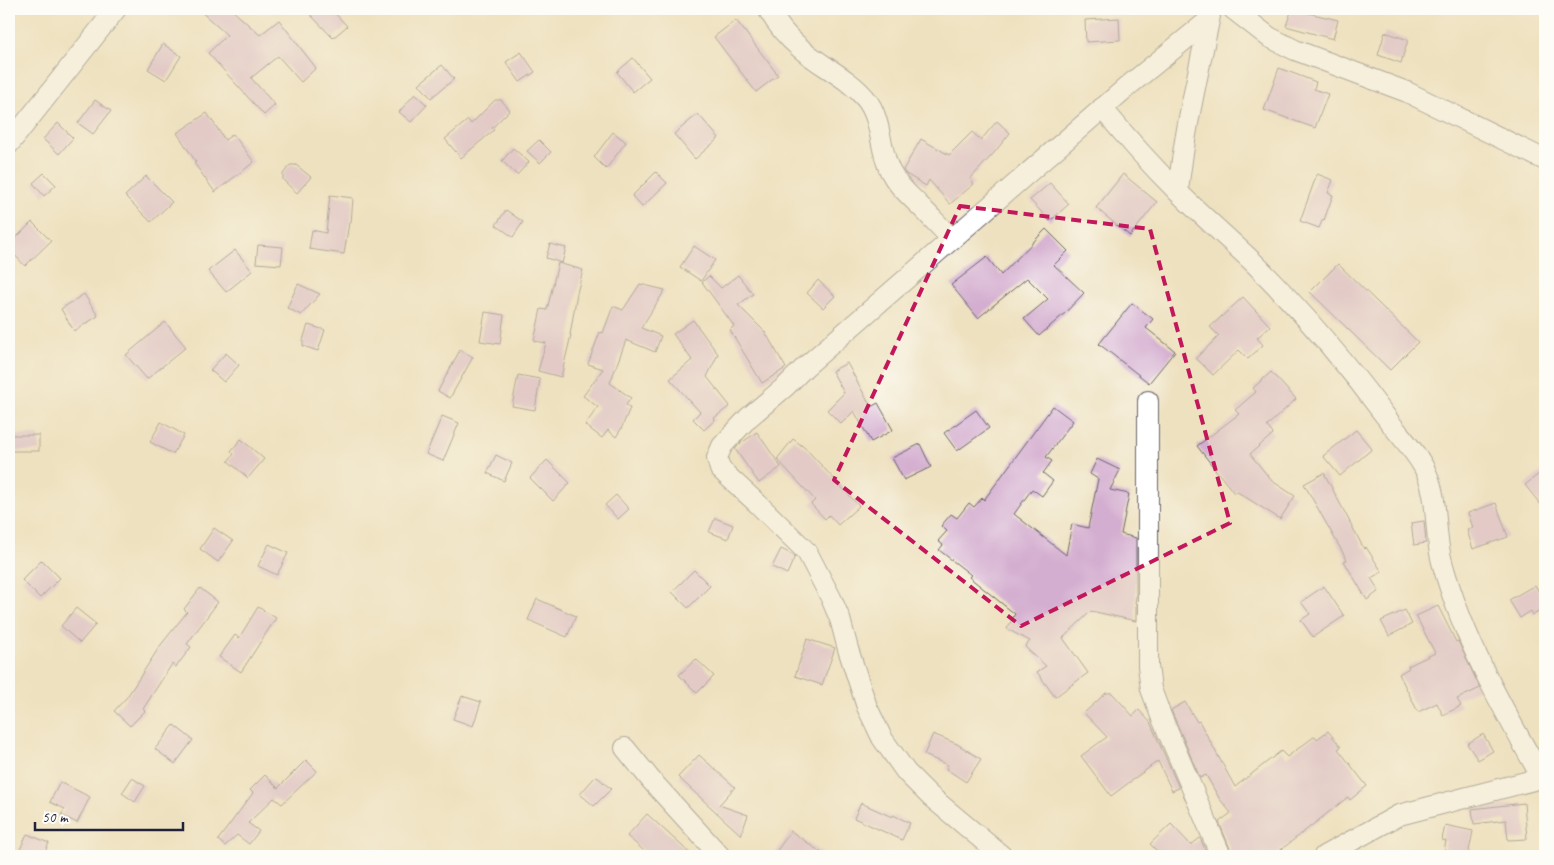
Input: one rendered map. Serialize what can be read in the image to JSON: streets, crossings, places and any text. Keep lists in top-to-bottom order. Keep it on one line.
{"scale_bar":"50 m"}
